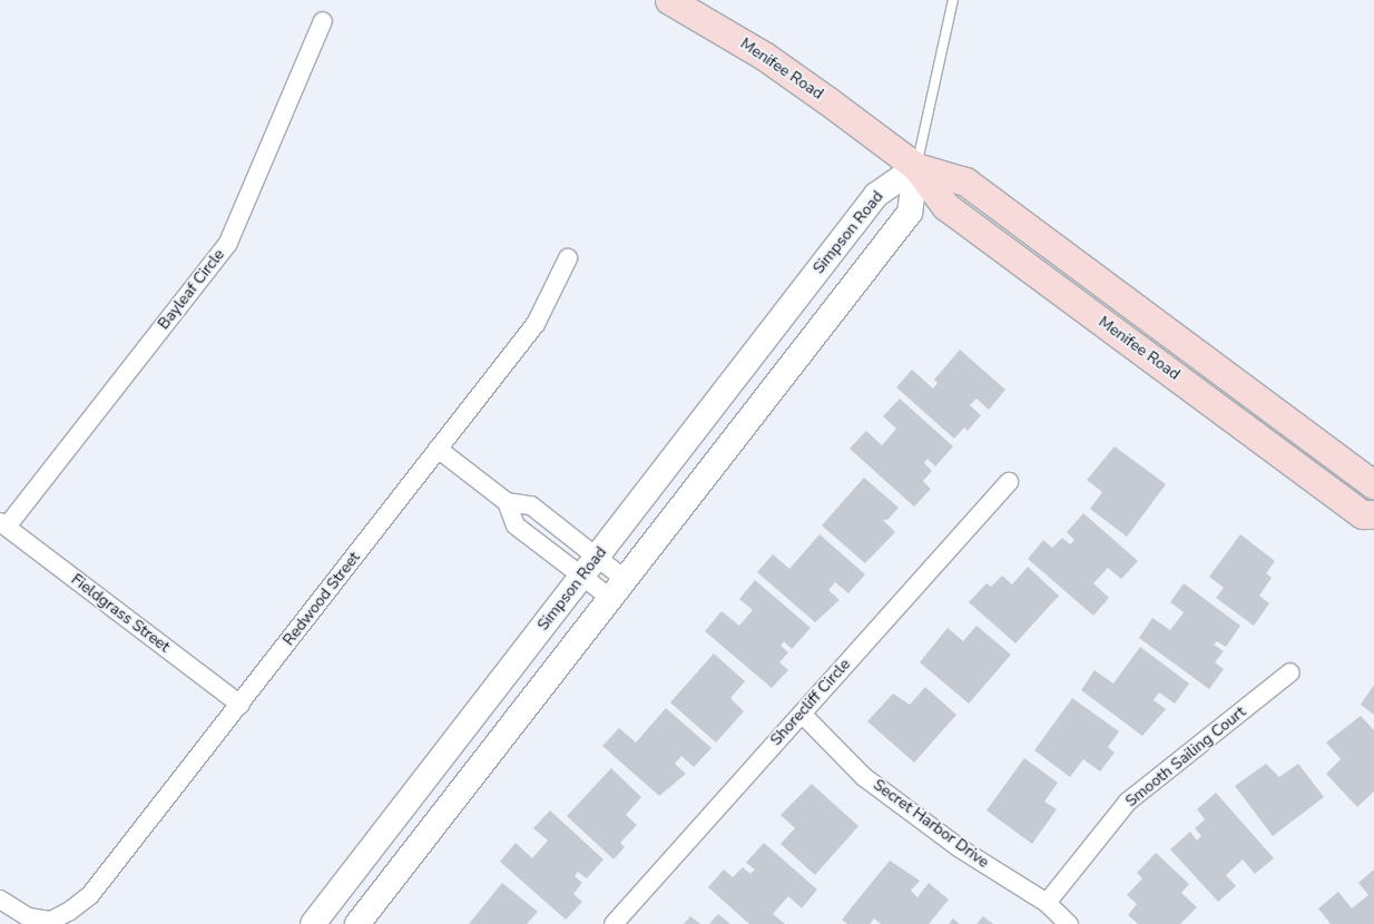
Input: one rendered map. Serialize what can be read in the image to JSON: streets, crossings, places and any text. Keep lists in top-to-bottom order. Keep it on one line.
{"streets":{"main road":["Menifee Road","Simpson Road"],"street":["Bayleaf Circle","Redwood Street","Fieldgrass Street","Shorecliff Circle","Smooth Sailing Court","Secret Harbor Drive"]},"crossings":[["Menifee Road","Simpson Road"],["Bayleaf Circle","Fieldgrass Street"],["Redwood Street","Fieldgrass Street"],["Shorecliff Circle","Secret Harbor Drive"],["Smooth Sailing Court","Secret Harbor Drive"]]}
